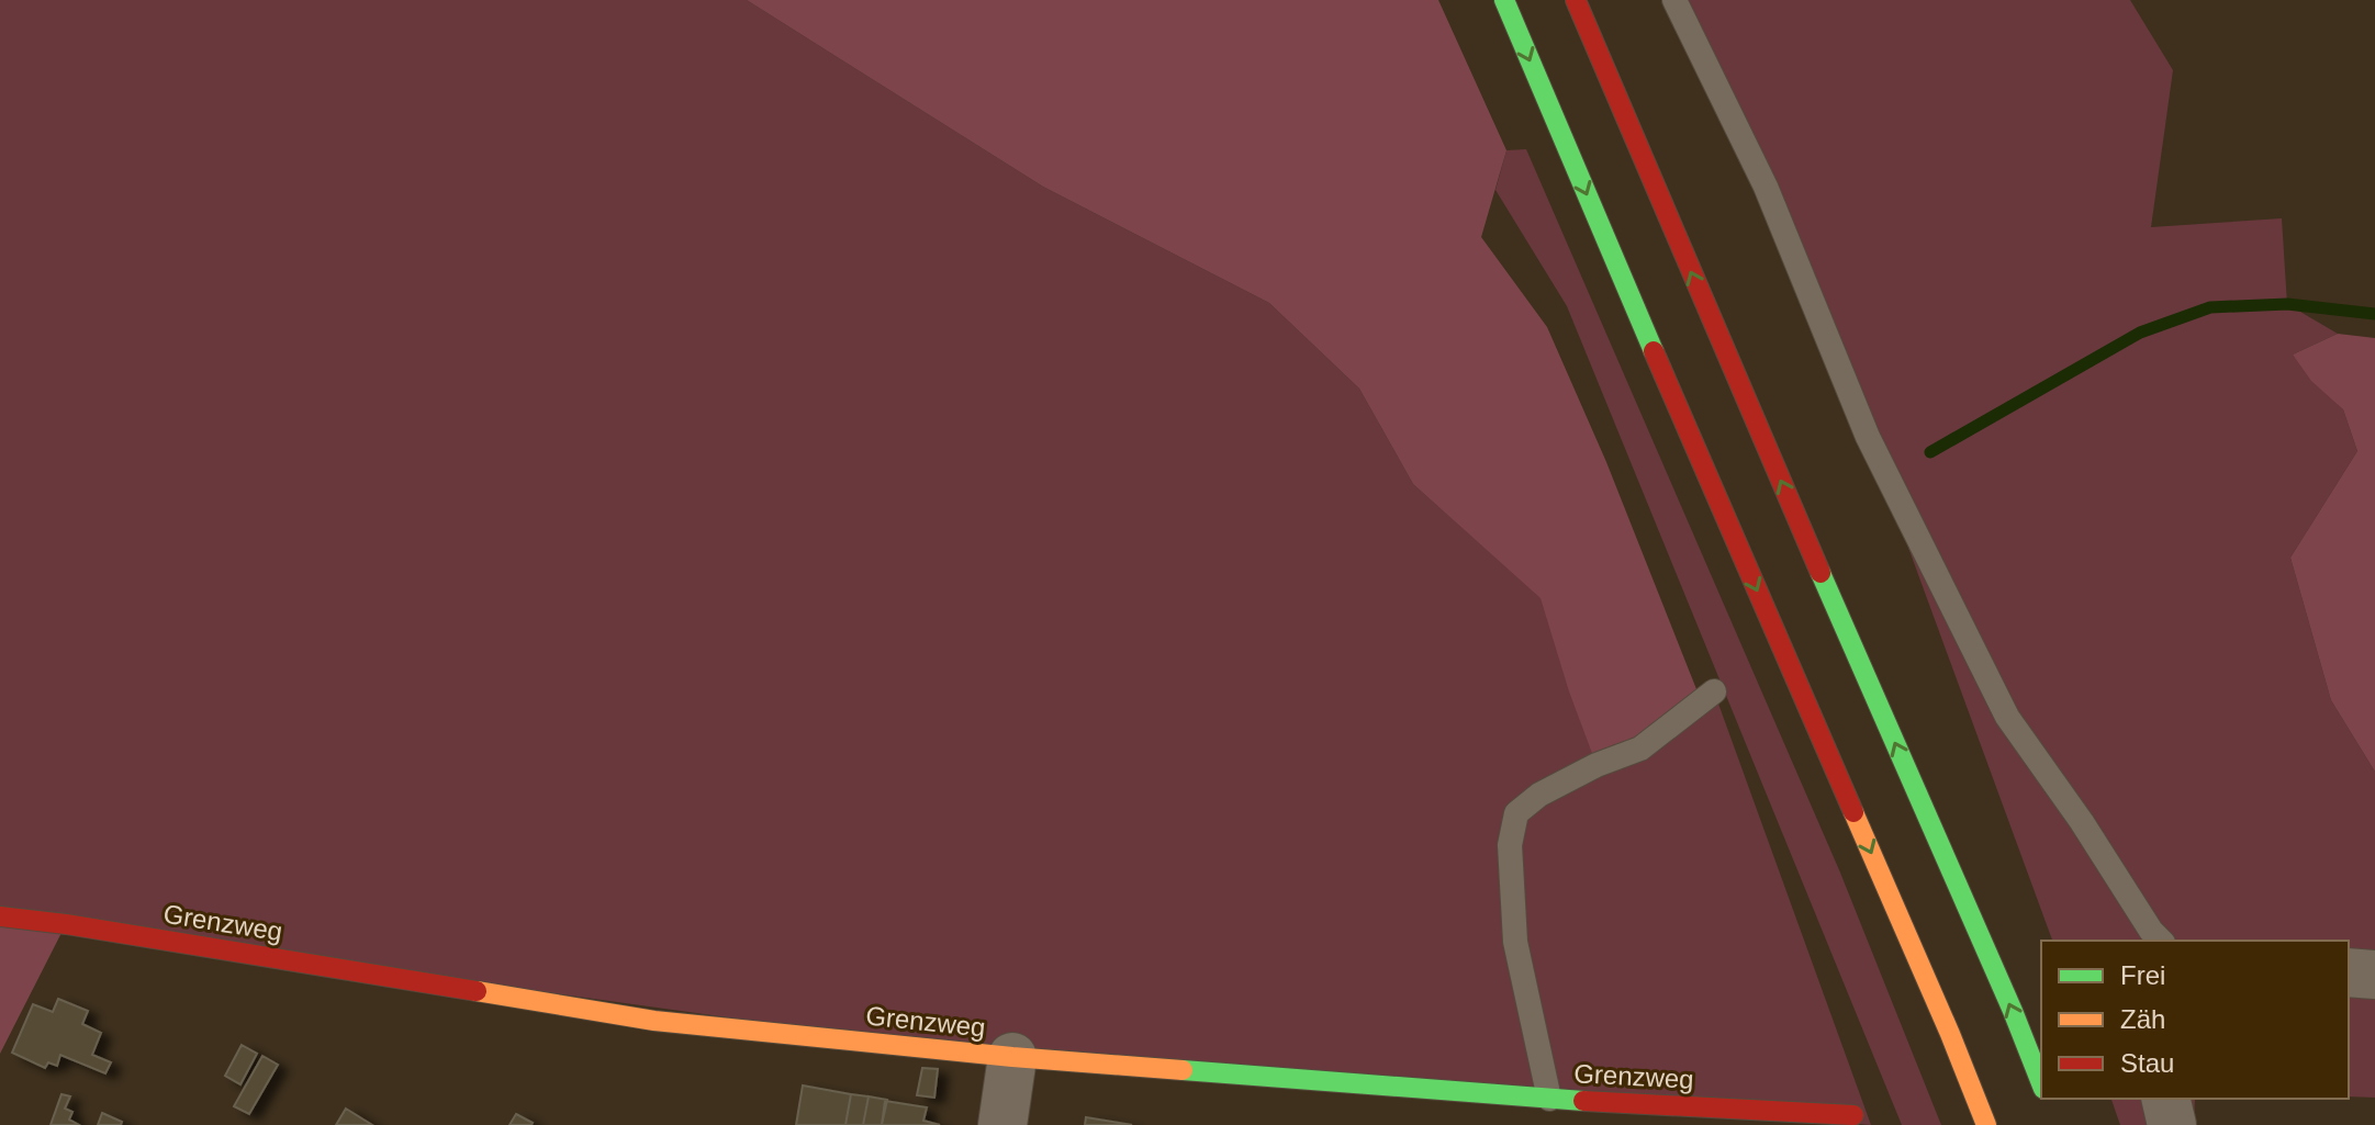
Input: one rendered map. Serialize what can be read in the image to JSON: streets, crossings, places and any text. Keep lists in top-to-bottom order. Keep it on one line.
{"streets":{"main road":["Grenzweg"]},"legend":["Frei","Zäh","Stau"]}
